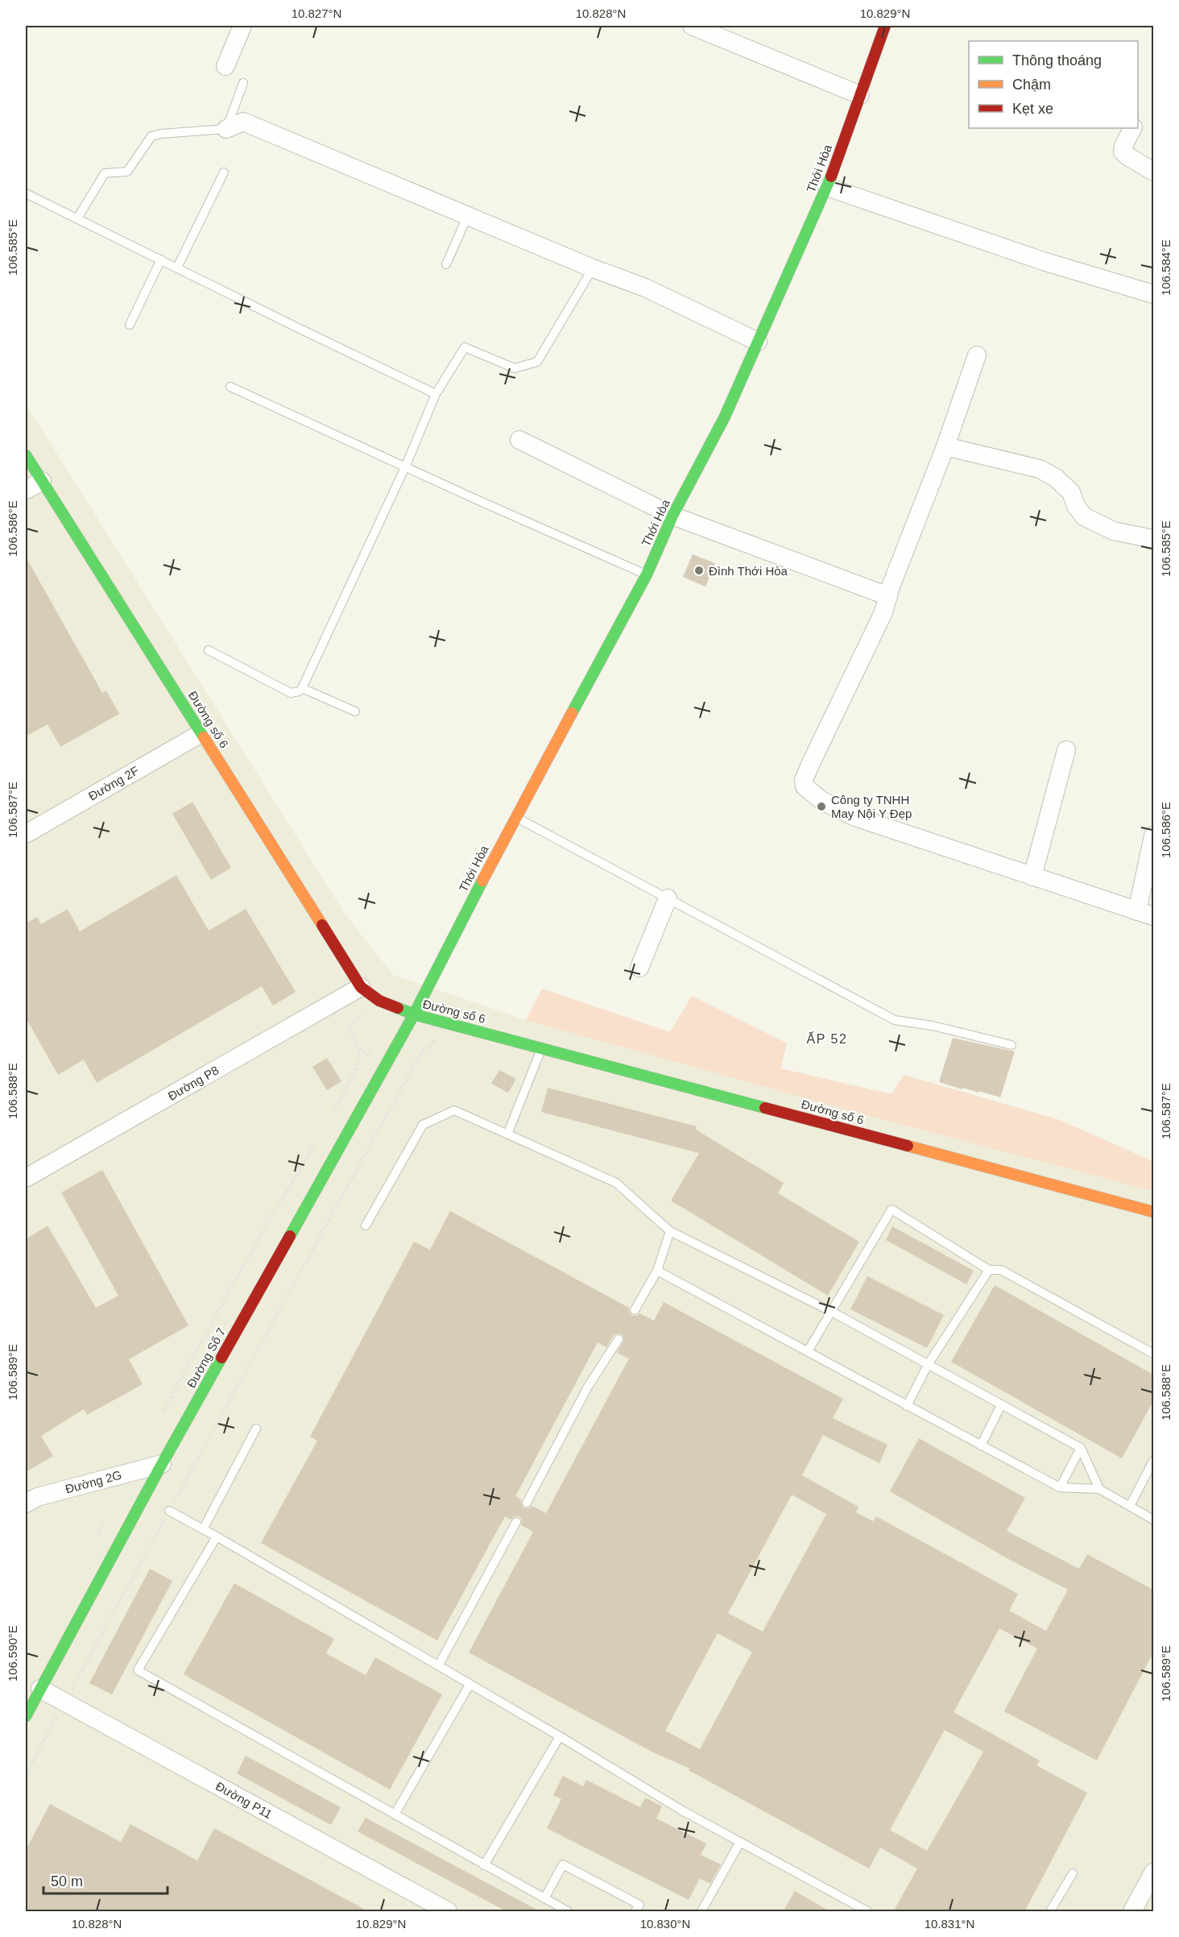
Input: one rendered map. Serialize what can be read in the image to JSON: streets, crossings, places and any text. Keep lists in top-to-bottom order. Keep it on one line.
{"streets":{"street":["Thới Hòa","Đường số 6","Đường 2F","Đường P8","Đường Số 7","Đường 2G","Đường P11"]},"crossings":[["Thới Hòa","Đường số 6"],["Thới Hòa","Đường Số 7"],["Đường số 6","Đường 2F"],["Đường số 6","Đường P8"],["Đường số 6","Đường Số 7"],["Đường Số 7","Đường 2G"],["Đường Số 7","Đường P11"]],"districts":["ẤP 52"],"places":["Đình Thới Hòa","Công ty TNHH May Nội Y Đẹp"],"legend":["Thông thoáng","Chậm","Kẹt xe"],"scale_bar":"50 m","coordinates":["10.827°N","10.828°N","10.829°N","106.585°E","106.584°E","106.586°E","106.587°E","106.588°E","106.589°E","106.590°E","10.830°N","10.831°N"]}
